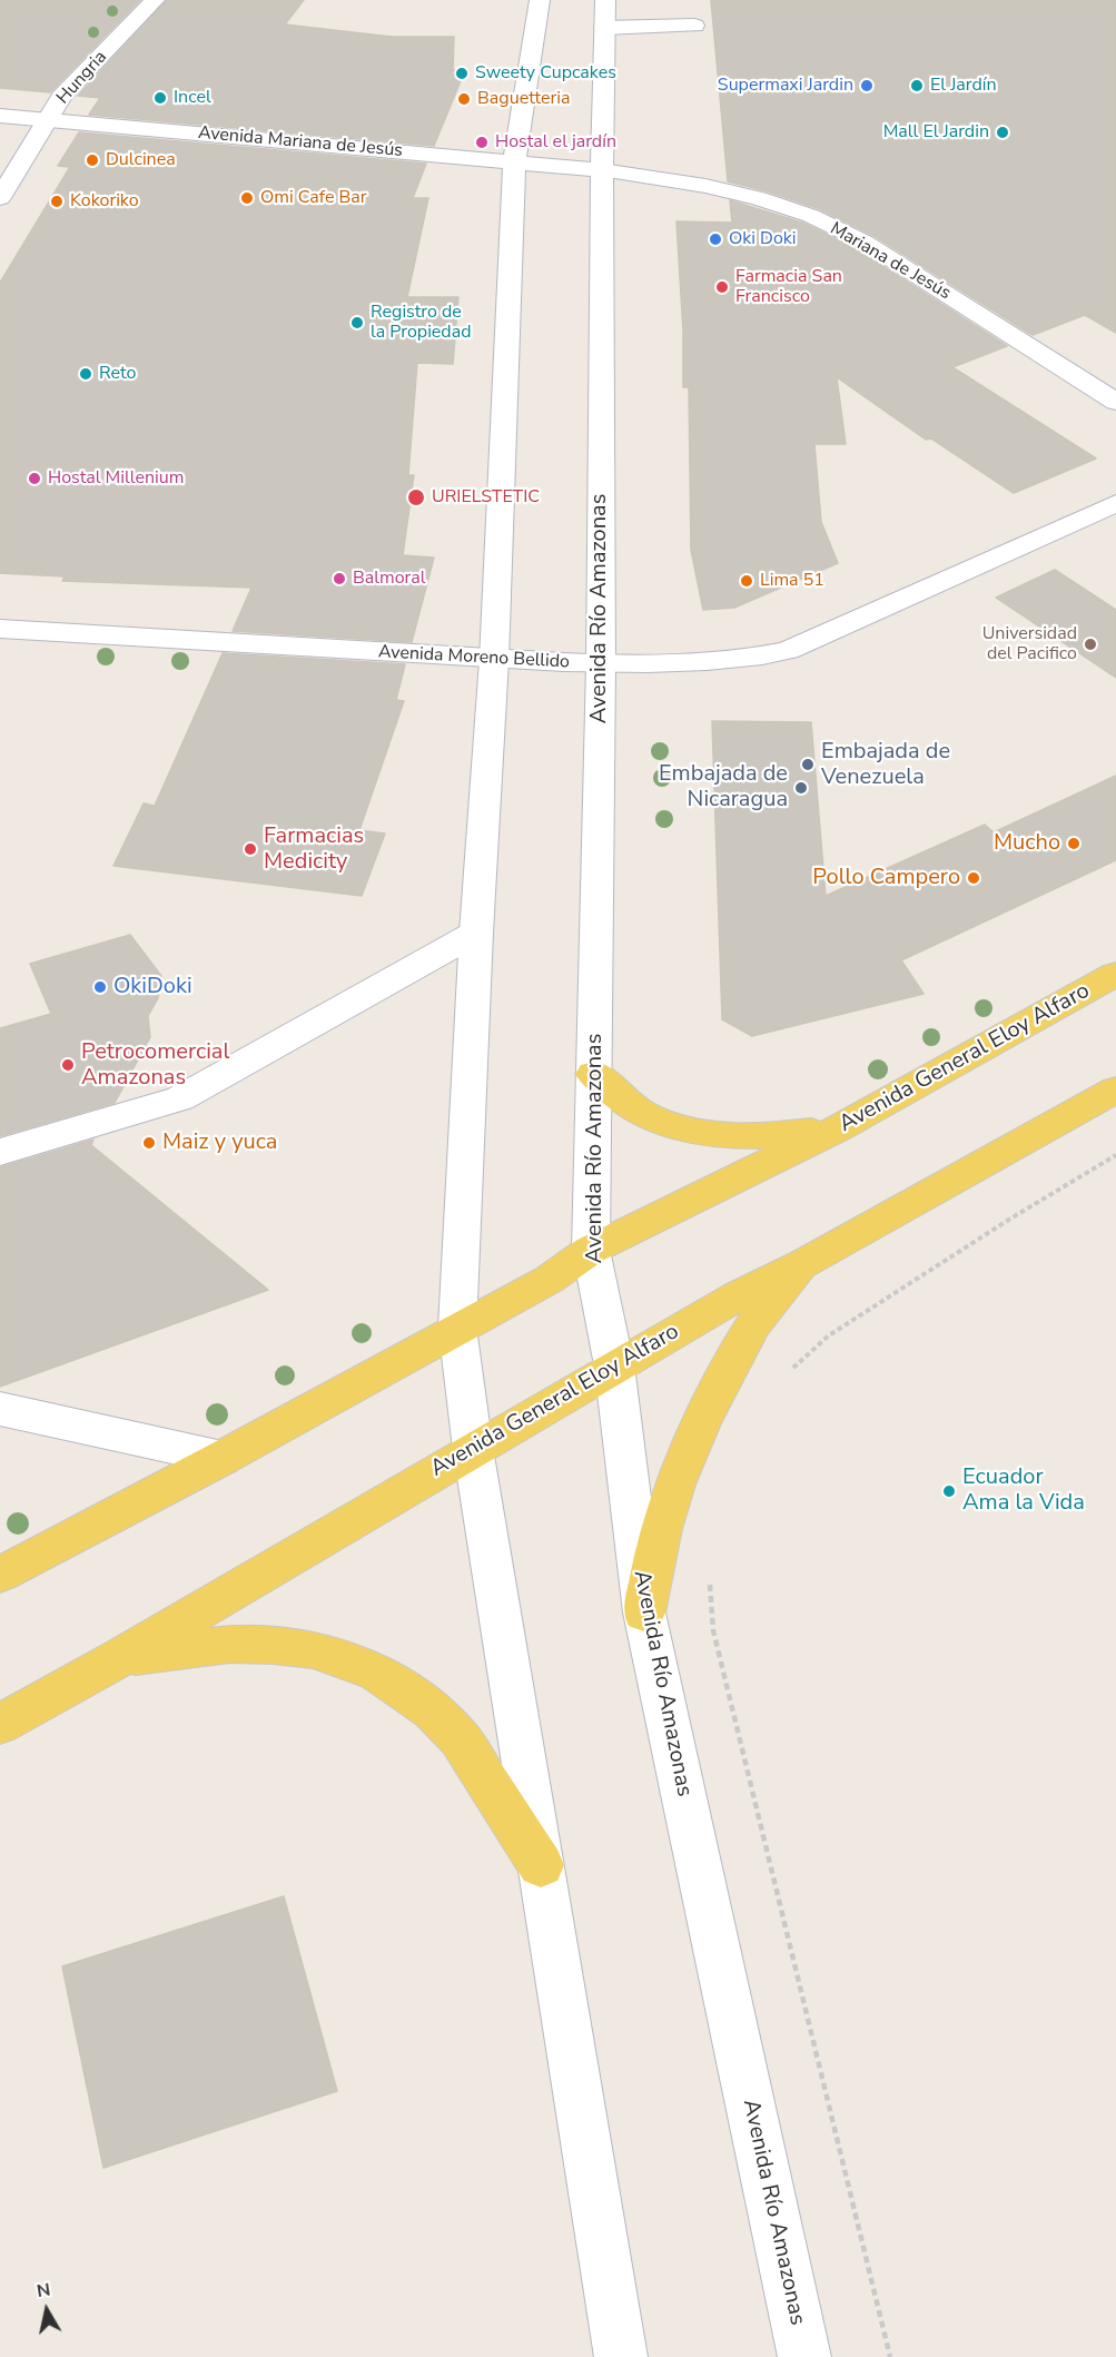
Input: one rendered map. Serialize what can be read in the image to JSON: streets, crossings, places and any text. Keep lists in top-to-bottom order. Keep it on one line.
{"streets":{"main road":["Hungria","Avenida Mariana de Jesús","Mariana de Jesús","Avenida Río Amazonas","Avenida Moreno Bellido","Avenida General Eloy Alfaro"]},"crossings":[["Hungria","Avenida Mariana de Jesús"],["Avenida Mariana de Jesús","Mariana de Jesús"],["Avenida Mariana de Jesús","Avenida Río Amazonas"],["Mariana de Jesús","Avenida Río Amazonas"],["Avenida Río Amazonas","Avenida Moreno Bellido"],["Avenida Río Amazonas","Avenida General Eloy Alfaro"]],"places":["Sweety Cupcakes","Supermaxi Jardin","El Jardín","Incel","Baguetteria","Mall El Jardin","Hostal el jardín","Dulcinea","Omi Cafe Bar","Kokoriko","Oki Doki","Farmacia San Francisco","Registro de la Propiedad","Reto","Hostal Millenium","URIELSTETIC","Balmoral","Lima 51","Universidad del Pacifico","Embajada de Venezuela","Embajada de Nicaragua","Mucho","Farmacias Medicity","Pollo Campero","OkiDoki","Petrocomercial Amazonas","Maiz y yuca","Ecuador Ama la Vida"],"north":"top"}
